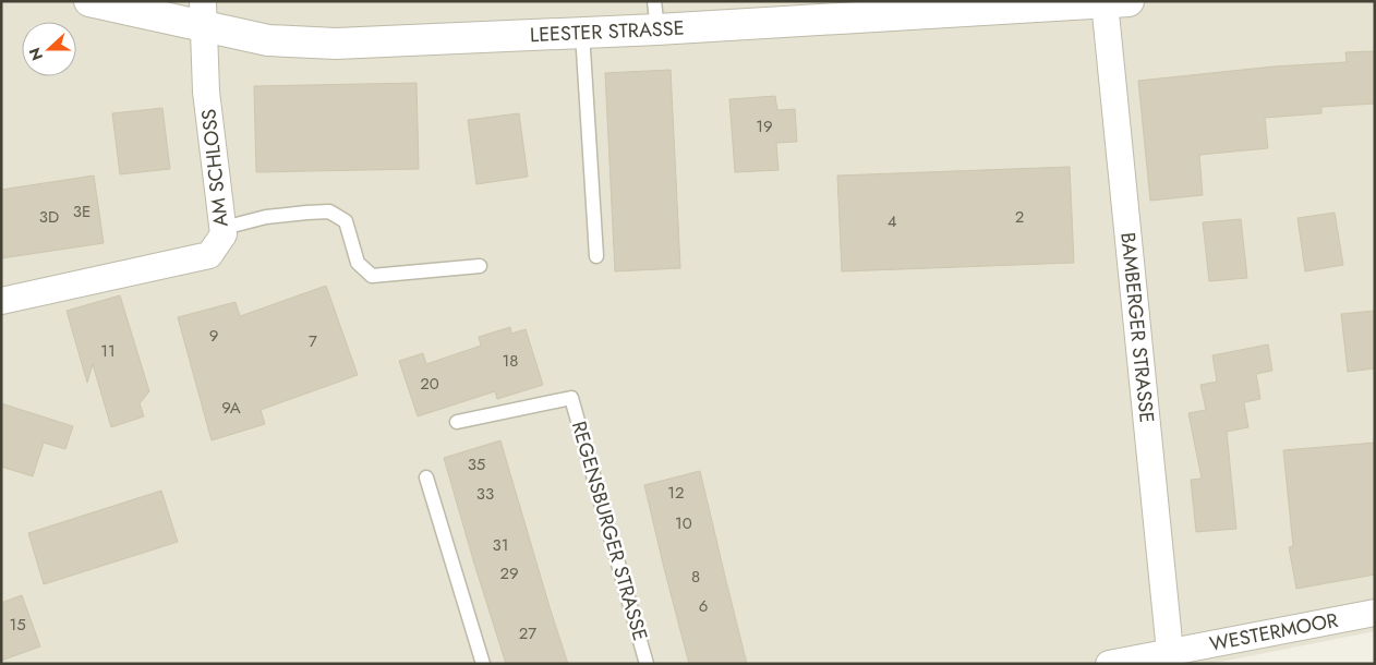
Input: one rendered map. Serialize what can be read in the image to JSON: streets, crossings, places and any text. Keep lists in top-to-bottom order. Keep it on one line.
{"streets":{"street":["LEESTER STRASSE","AM SCHLOSS","BAMBERGER STRASSE","WESTERMOOR"],"lane":["REGENSBURGER STRASSE"]},"crossings":[["LEESTER STRASSE","AM SCHLOSS"],["LEESTER STRASSE","BAMBERGER STRASSE"],["BAMBERGER STRASSE","WESTERMOOR"]],"house_numbers":["19","3E","3D","2","4","9","7","11","18","20","9A","35","12","33","10","31","29","8","6","15","27"],"north":"left"}
